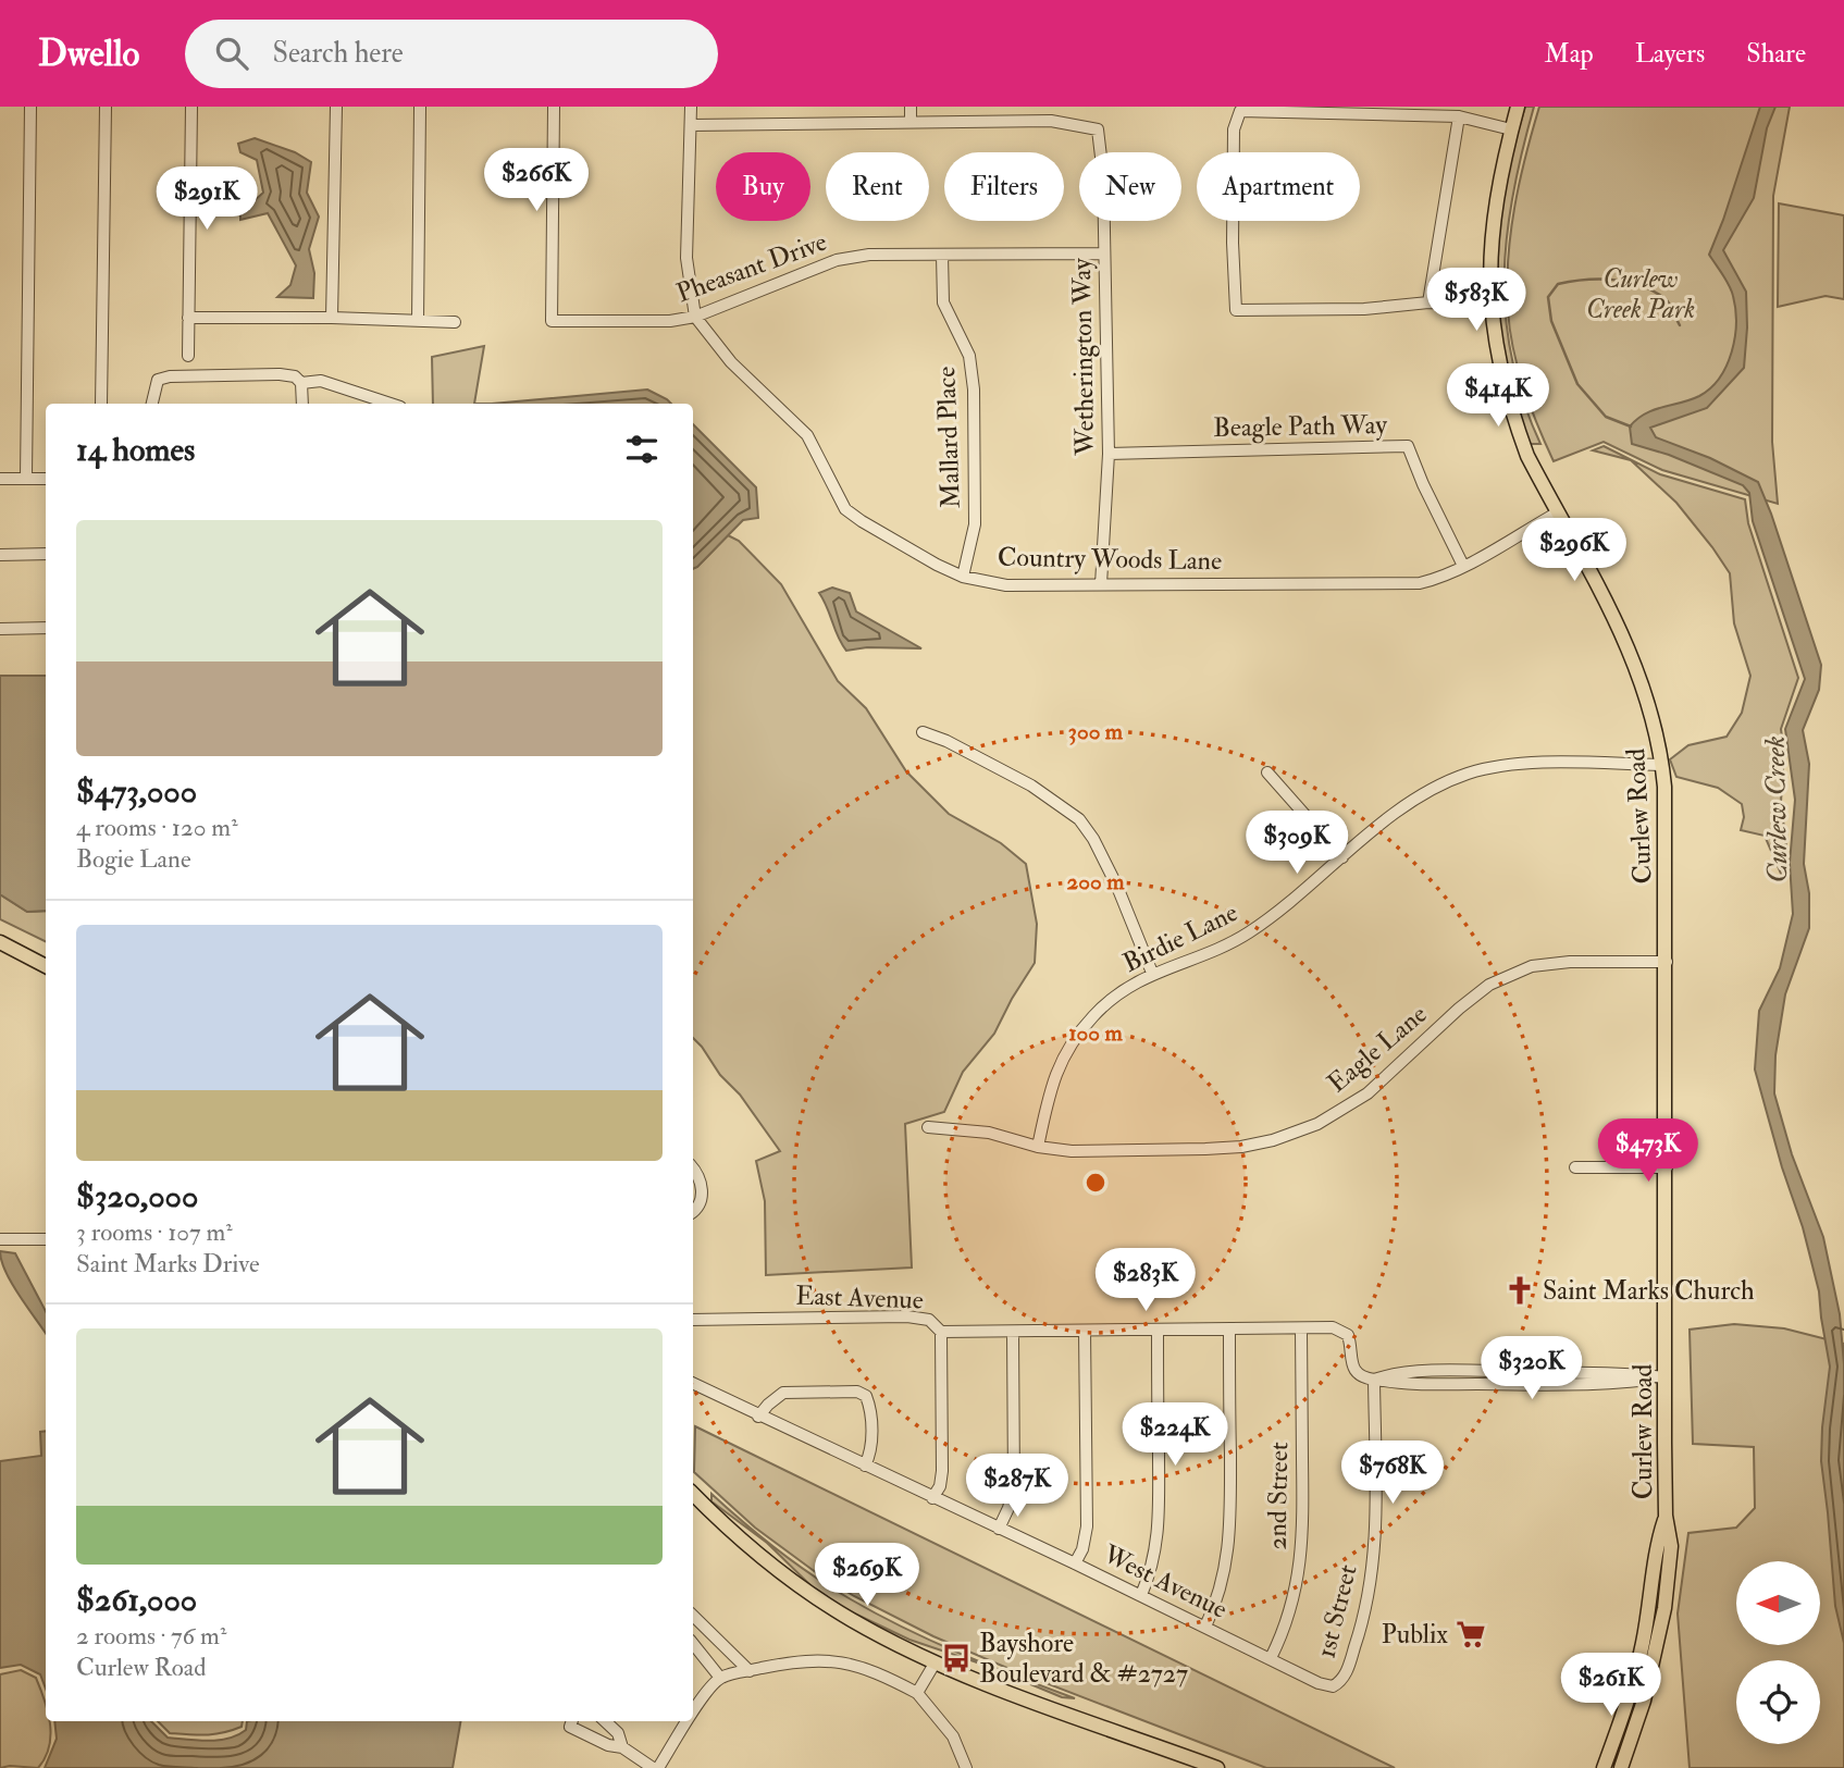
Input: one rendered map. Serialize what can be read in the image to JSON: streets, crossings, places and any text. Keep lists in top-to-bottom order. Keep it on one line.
{"streets":{"main road":["Curlew Road"],"street":["Pheasant Drive","Wetherington Way","Beagle Path Way","Mallard Place","Country Woods Lane","Birdie Lane","Eagle Lane","East Avenue","2nd Street","West Avenue","1st Street"]},"crossings":[["Pheasant Drive","Wetherington Way"],["Pheasant Drive","Mallard Place"],["Pheasant Drive","Country Woods Lane"],["Wetherington Way","Beagle Path Way"],["Wetherington Way","Country Woods Lane"],["Beagle Path Way","Country Woods Lane"],["Mallard Place","Country Woods Lane"],["Country Woods Lane","Curlew Road"],["Curlew Road","Birdie Lane"],["Curlew Road","Eagle Lane"],["Birdie Lane","Eagle Lane"],["East Avenue","2nd Street"],["East Avenue","1st Street"],["2nd Street","West Avenue"],["West Avenue","1st Street"]],"water":["Curlew Creek"],"parks":["Curlew Creek Park"],"places":{"church":["Saint Marks Church"],"supermarket":["Publix"],"bus stop":["Bayshore Boulevard & #2727"]},"north":"left","page":{"header":"Dwello","search":"Search here","nav":["Map","Layers","Share"],"price":["$266K","$291K","$583K","$414K","$296K","$309K","$473K","$283K","$320K","$224K","$768K","$287K","$269K","$261K"],"chip":["Buy","Rent","Filters","New","Apartment"],"heading":"14 homes","list":[{"name":"$473,000","note":"4 rooms · 120 m² · Bogie Lane"},{"name":"$320,000","note":"3 rooms · 107 m² · Saint Marks Drive"},{"name":"$261,000","note":"2 rooms · 76 m² · Curlew Road"}]},"rings":["300 m","200 m","100 m"]}
